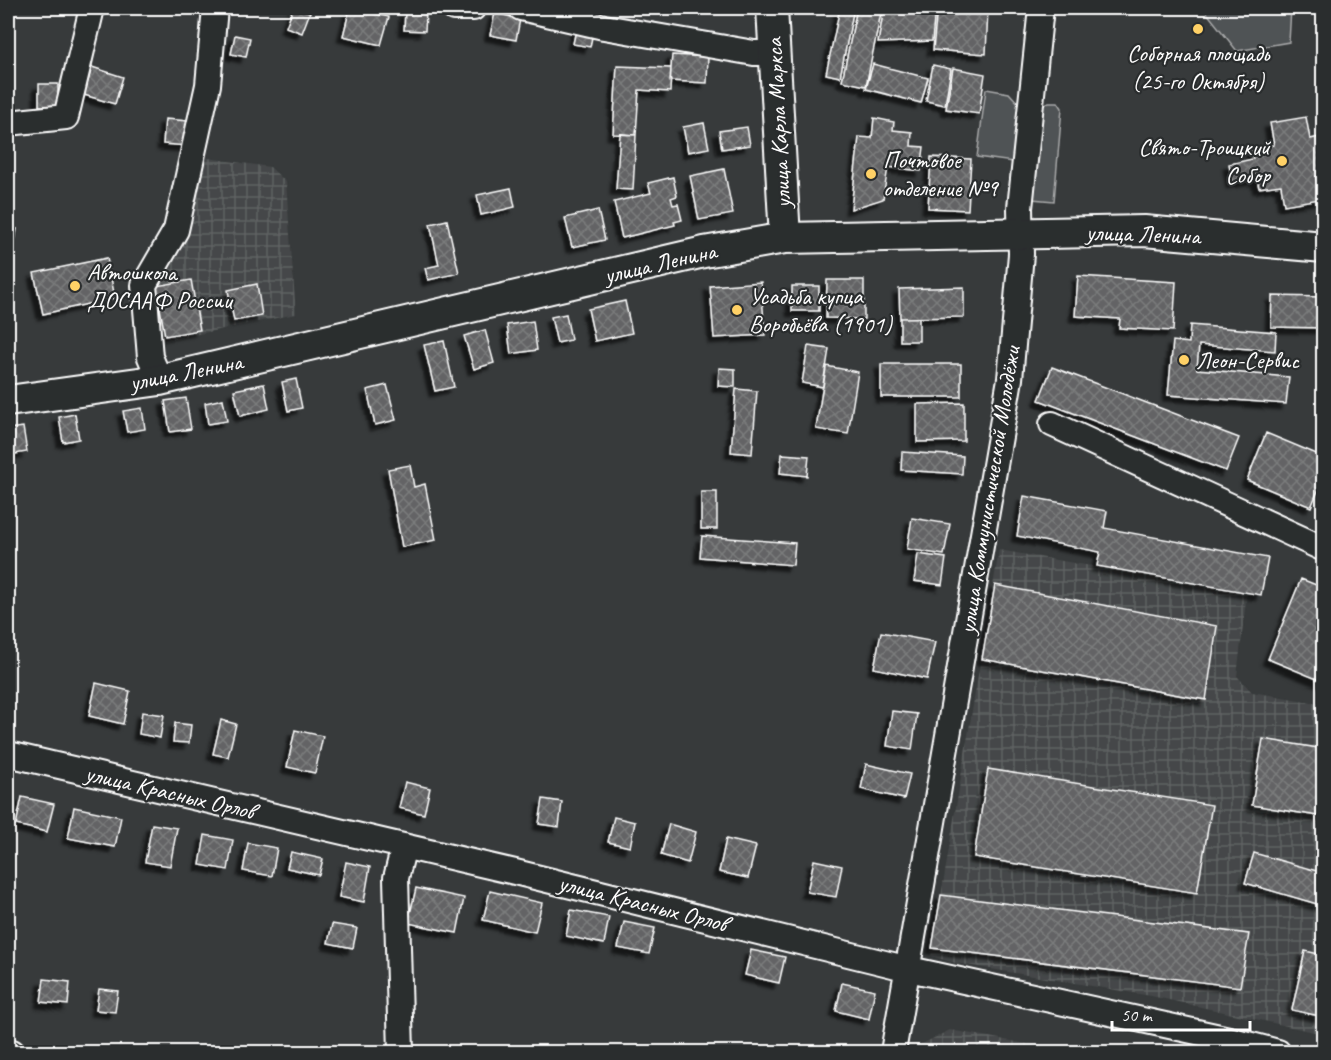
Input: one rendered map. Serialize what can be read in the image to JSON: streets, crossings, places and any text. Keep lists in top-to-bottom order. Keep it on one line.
{"streets":{"main road":["улица Карла Маркса","улица Ленина"],"street":["улица Коммунистической Молодёжи","улица Красных Орлов"]},"crossings":[["улица Карла Маркса","улица Ленина"],["улица Ленина","улица Коммунистической Молодёжи"],["улица Коммунистической Молодёжи","улица Красных Орлов"]],"places":["Соборная площадь (25-го Октября)","Свято-Троицкий Собор","Почтовое отделение №9","Автошкола ДОСААФ России","Усадьба купца Воробьёва (1901)","Леон-Сервис"],"scale_bar":"50 m"}
